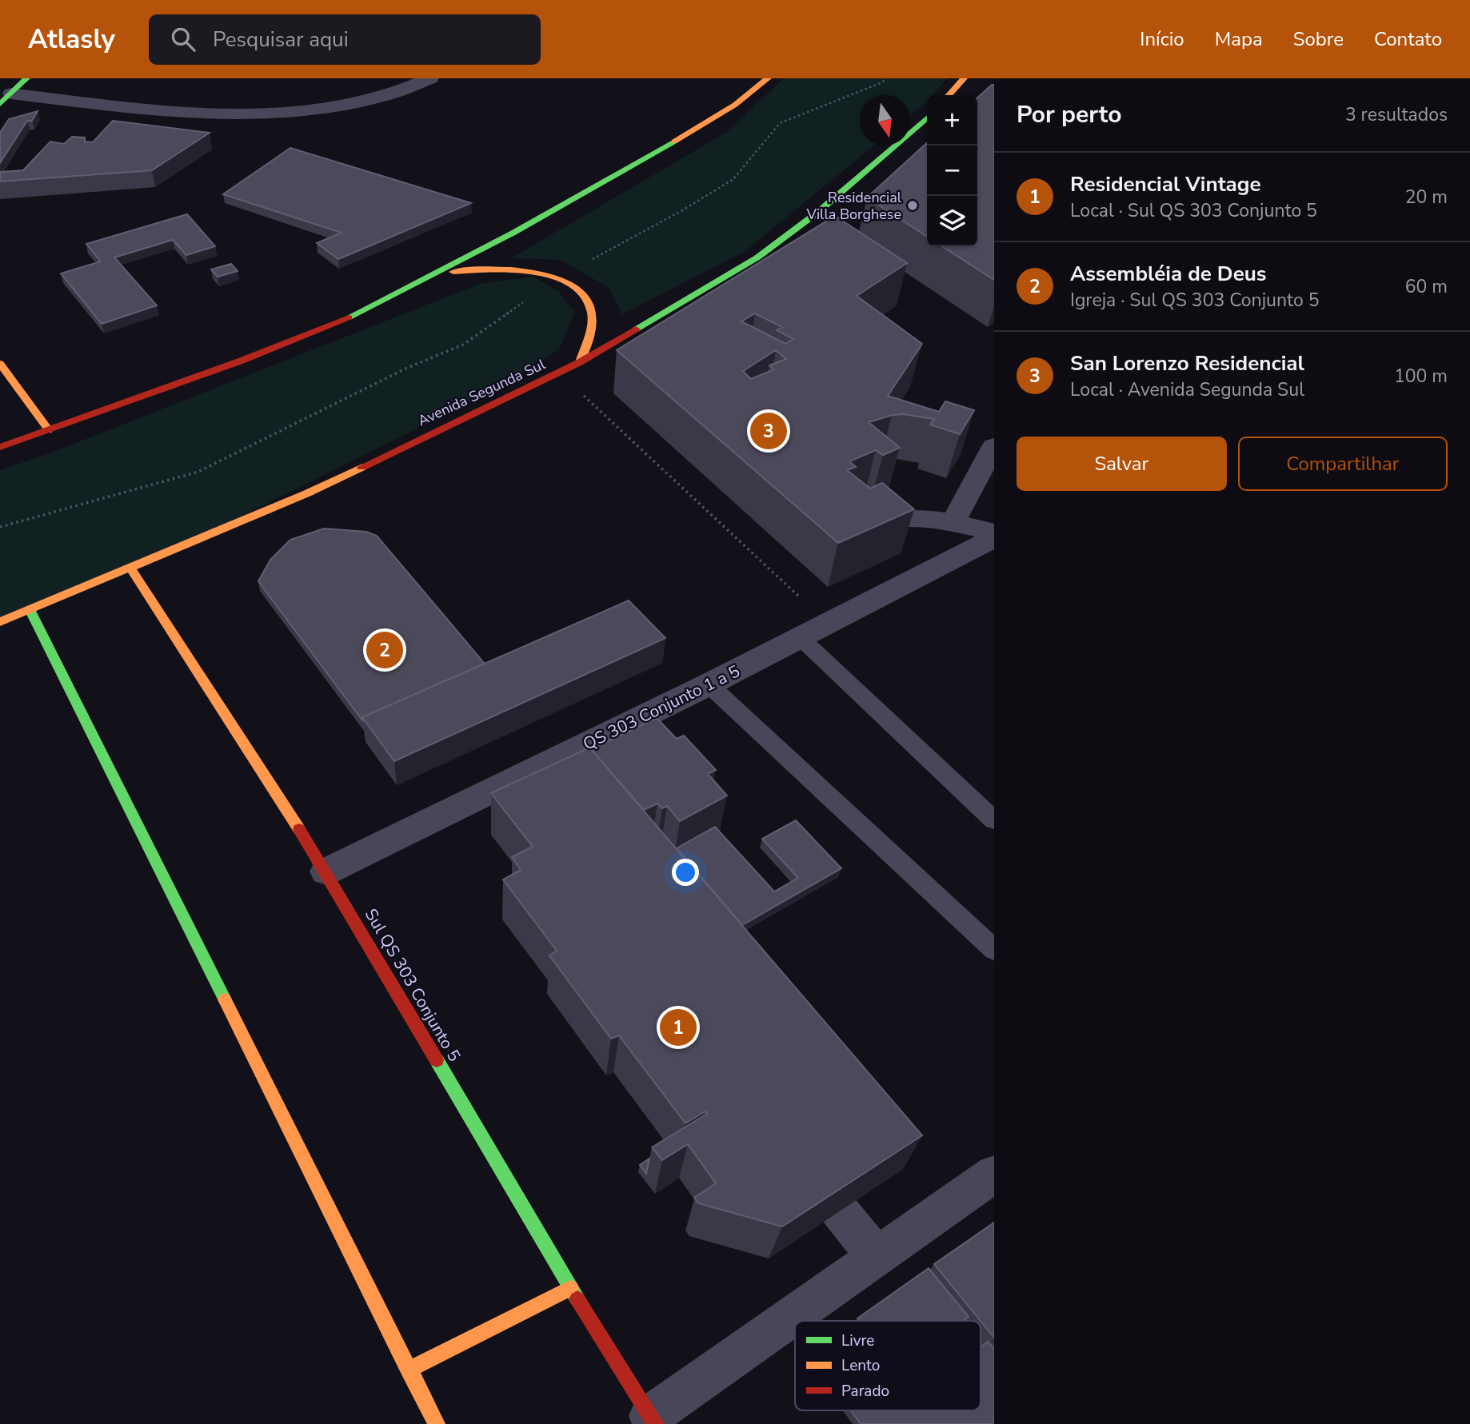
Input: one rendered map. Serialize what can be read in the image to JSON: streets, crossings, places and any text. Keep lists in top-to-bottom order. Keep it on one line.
{"streets":{"main road":["Avenida Segunda Sul","Sul QS 303 Conjunto 5"],"street":["QS 303 Conjunto 1 a 5"]},"crossings":[["Avenida Segunda Sul","Sul QS 303 Conjunto 5"],["QS 303 Conjunto 1 a 5","Sul QS 303 Conjunto 5"]],"places":["Residencial Villa Borghese"],"legend":["Livre","Lento","Parado"],"north":"bottom","page":{"header":"Atlasly","search":"Pesquisar aqui","nav":["Início","Mapa","Sobre","Contato"],"heading":["Por perto","3 resultados"],"map_buttons":["+","−"],"list":[{"mark":"1","name":"Residencial Vintage","note":"Local · Sul QS 303 Conjunto 5","value":"20 m"},{"mark":"2","name":"Assembléia de Deus","note":"Igreja · Sul QS 303 Conjunto 5","value":"60 m"},{"mark":"3","name":"San Lorenzo Residencial","note":"Local · Avenida Segunda Sul","value":"100 m"}],"pins":["3","2","1"],"buttons":["Salvar","Compartilhar"]}}
